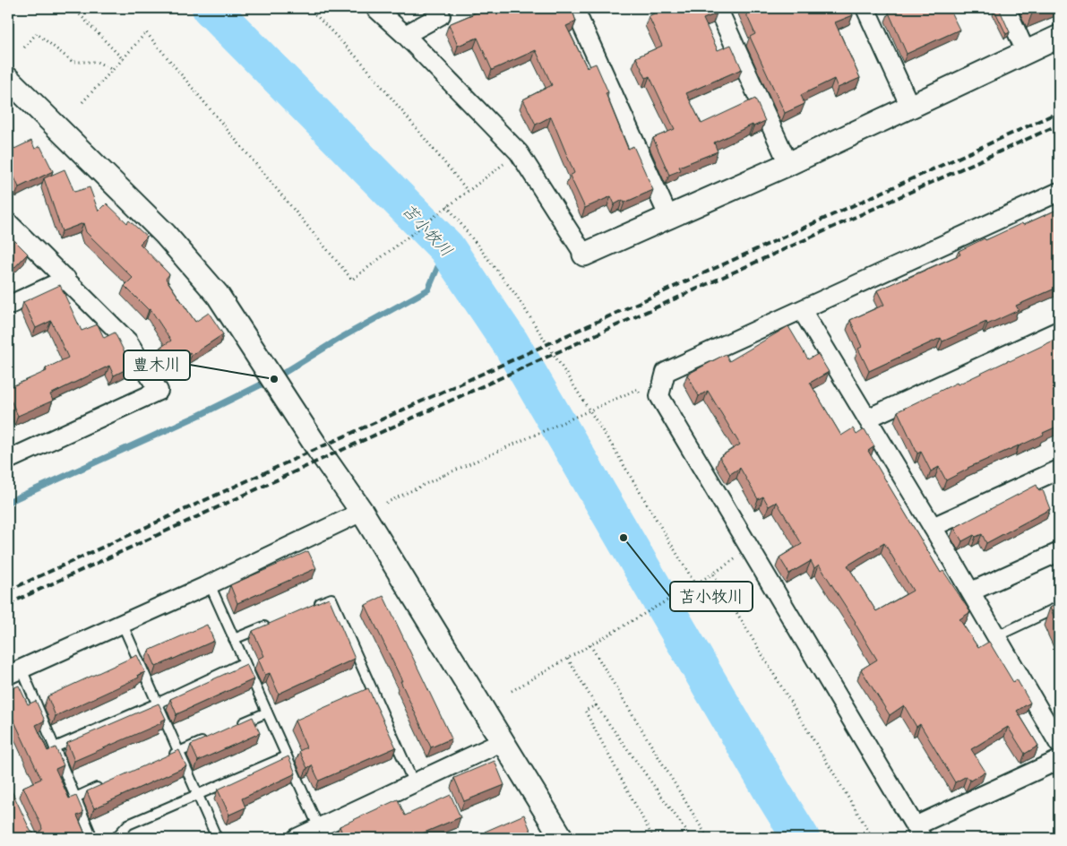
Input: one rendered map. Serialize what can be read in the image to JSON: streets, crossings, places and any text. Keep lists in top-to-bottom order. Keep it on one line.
{"water":["苫小牧川"],"places":["豊木川","苫小牧川"]}
